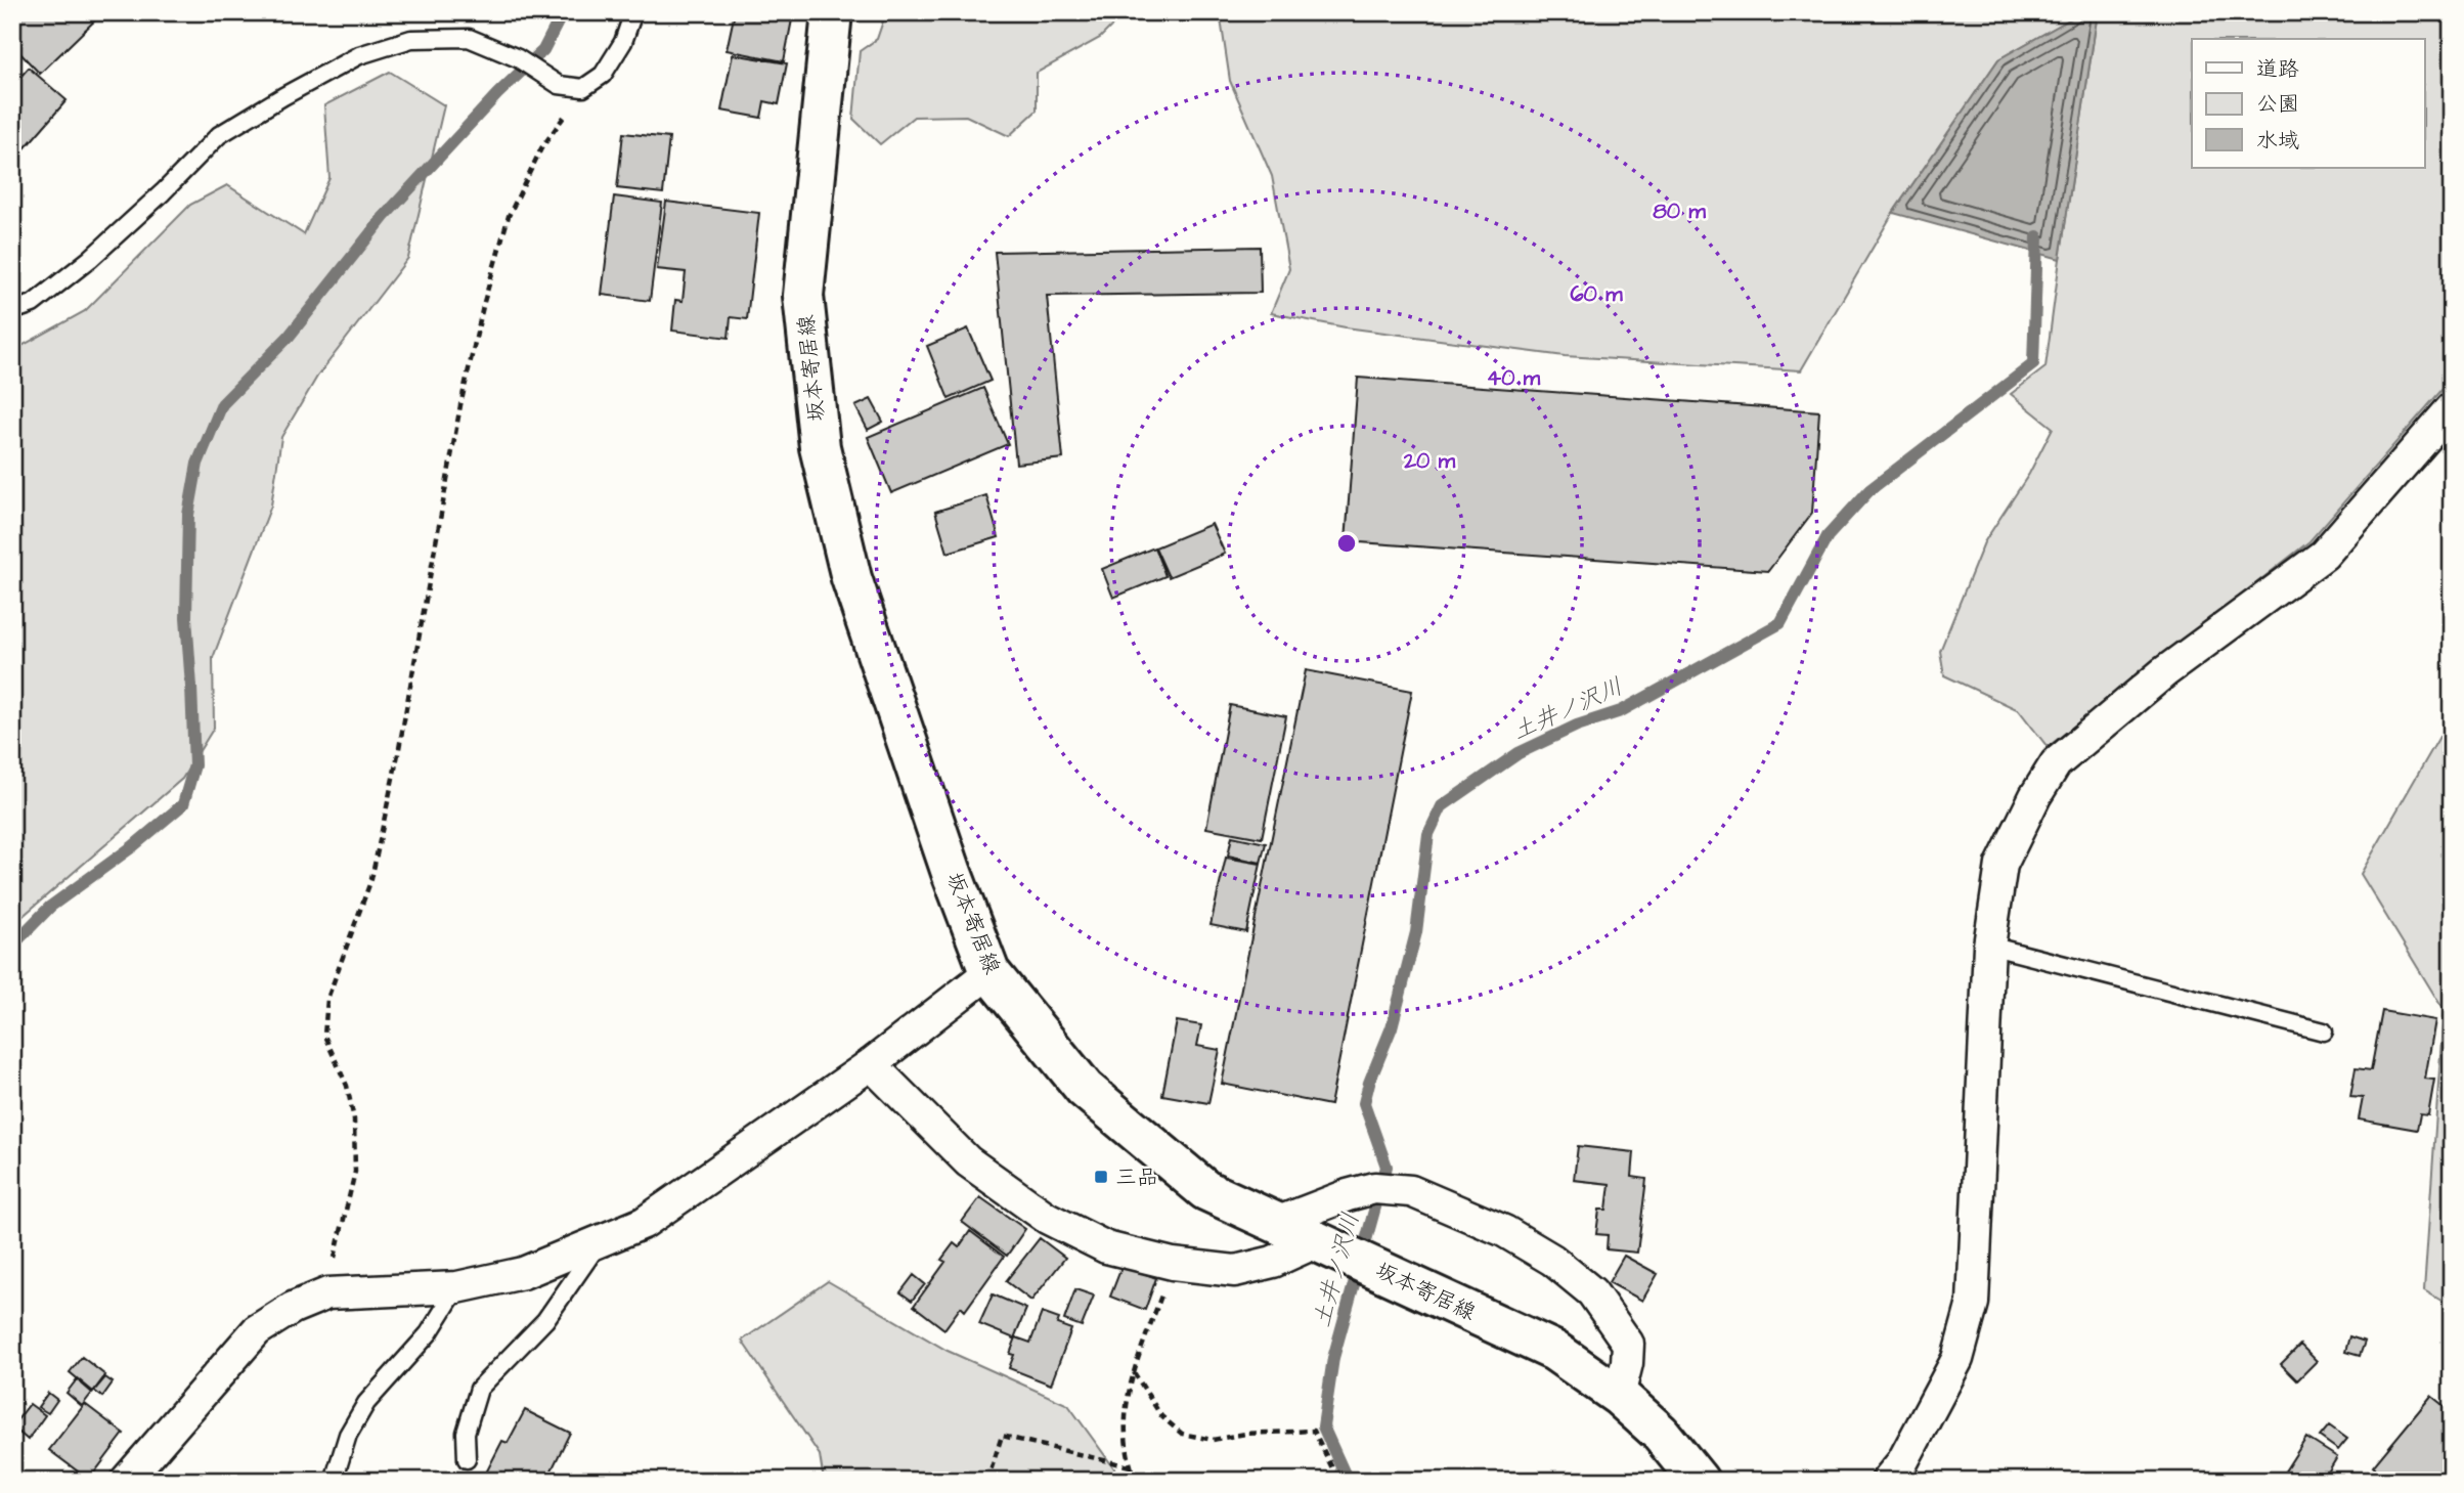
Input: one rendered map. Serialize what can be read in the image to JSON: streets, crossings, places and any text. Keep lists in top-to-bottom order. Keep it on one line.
{"streets":{"main road":["坂本寄居線"]},"water":["土井ノ沢川"],"places":{"transit":["三品"]},"legend":["道路","公園","水域"],"rings":["80 m","60 m","40 m","20 m"]}
